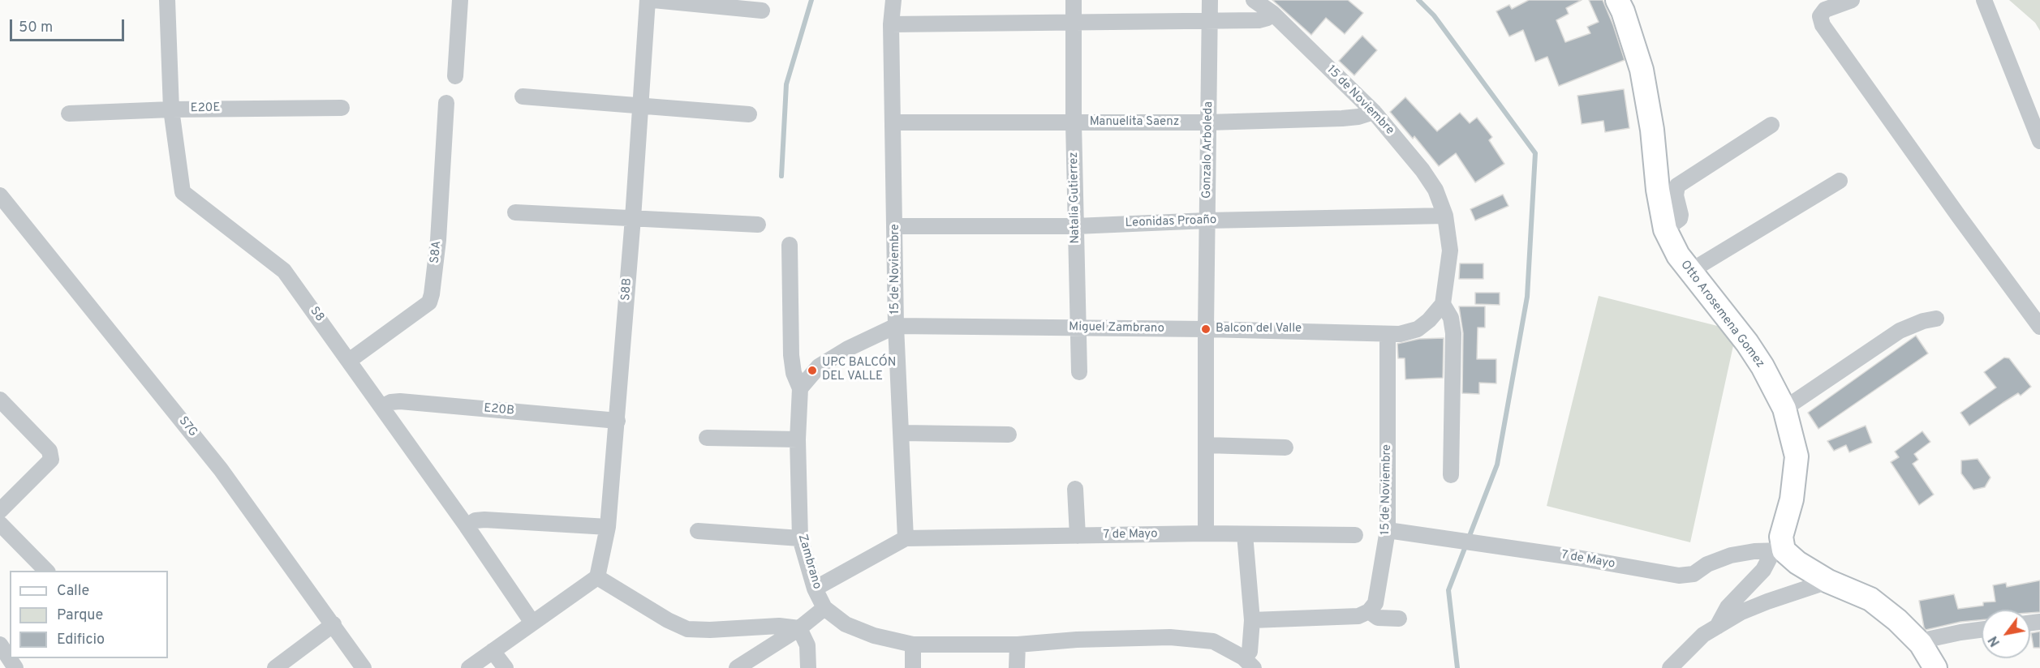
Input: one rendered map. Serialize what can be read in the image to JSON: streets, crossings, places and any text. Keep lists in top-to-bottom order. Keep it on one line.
{"streets":{"street":["15 de Noviembre","E20E","Manuelita Saenz","Gonzalo Arboleda","Natalia Gutierrez","Leonidas Proaño","S8A","S8B","S8","Otto Arosemena Gomez","Miguel Zambrano","E20B","S7G","7 de Mayo","Zambrano"]},"crossings":[["15 de Noviembre","Manuelita Saenz"],["15 de Noviembre","Leonidas Proaño"],["15 de Noviembre","Miguel Zambrano"],["15 de Noviembre","7 de Mayo"],["E20E","S8"],["Manuelita Saenz","Gonzalo Arboleda"],["Manuelita Saenz","Natalia Gutierrez"],["Gonzalo Arboleda","Leonidas Proaño"],["Gonzalo Arboleda","Miguel Zambrano"],["Gonzalo Arboleda","7 de Mayo"],["Natalia Gutierrez","Leonidas Proaño"],["Natalia Gutierrez","Miguel Zambrano"],["S8A","S8"],["S8B","E20B"],["S8","E20B"],["Otto Arosemena Gomez","7 de Mayo"],["Miguel Zambrano","Zambrano"]],"places":["Balcon del Valle","UPC BALCÓN DEL VALLE"],"legend":["Calle","Parque","Edificio"],"scale_bar":"50 m","north":"bottom left"}
